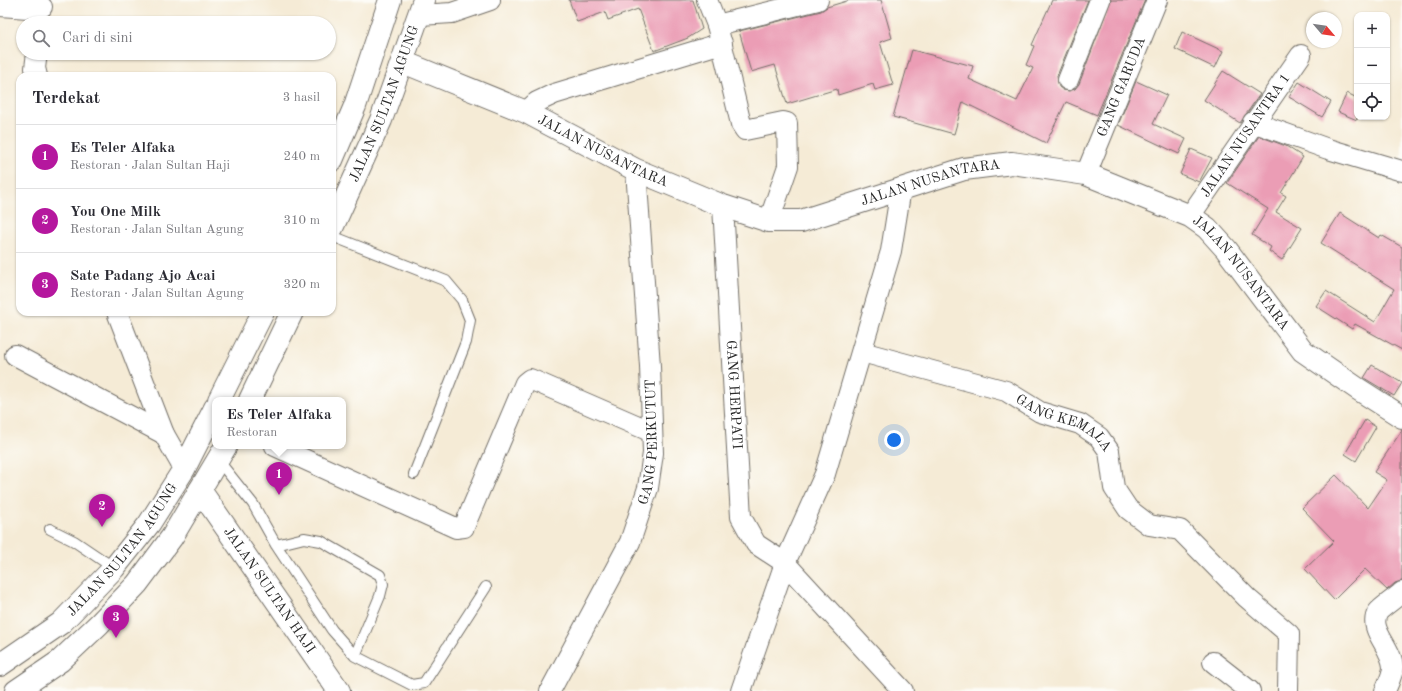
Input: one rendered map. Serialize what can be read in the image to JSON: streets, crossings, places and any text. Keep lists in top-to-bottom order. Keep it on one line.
{"streets":{"main road":["JALAN SULTAN AGUNG","JALAN NUSANTARA","JALAN SULTAN HAJI"],"street":["GANG GARUDA","JALAN NUSANTRA 1","GANG HERPATI","GANG KEMALA","GANG PERKUTUT"]},"crossings":[["GANG GARUDA","JALAN NUSANTARA"],["JALAN SULTAN AGUNG","JALAN NUSANTARA"],["JALAN SULTAN AGUNG","JALAN SULTAN HAJI"],["JALAN NUSANTRA 1","JALAN NUSANTARA"],["JALAN NUSANTARA","GANG HERPATI"],["JALAN NUSANTARA","GANG PERKUTUT"]],"north":"bottom right","page":{"map_buttons":["+","−"],"search":"Cari di sini","heading":["Terdekat","3 hasil"],"list":[{"mark":"1","name":"Es Teler Alfaka","note":"Restoran · Jalan Sultan Haji","value":"240 m"},{"mark":"2","name":"You One Milk","note":"Restoran · Jalan Sultan Agung","value":"310 m"},{"mark":"3","name":"Sate Padang Ajo Acai","note":"Restoran · Jalan Sultan Agung","value":"320 m"}],"popup":["Es Teler Alfaka","Restoran"],"pins":["1","2","3"]}}
